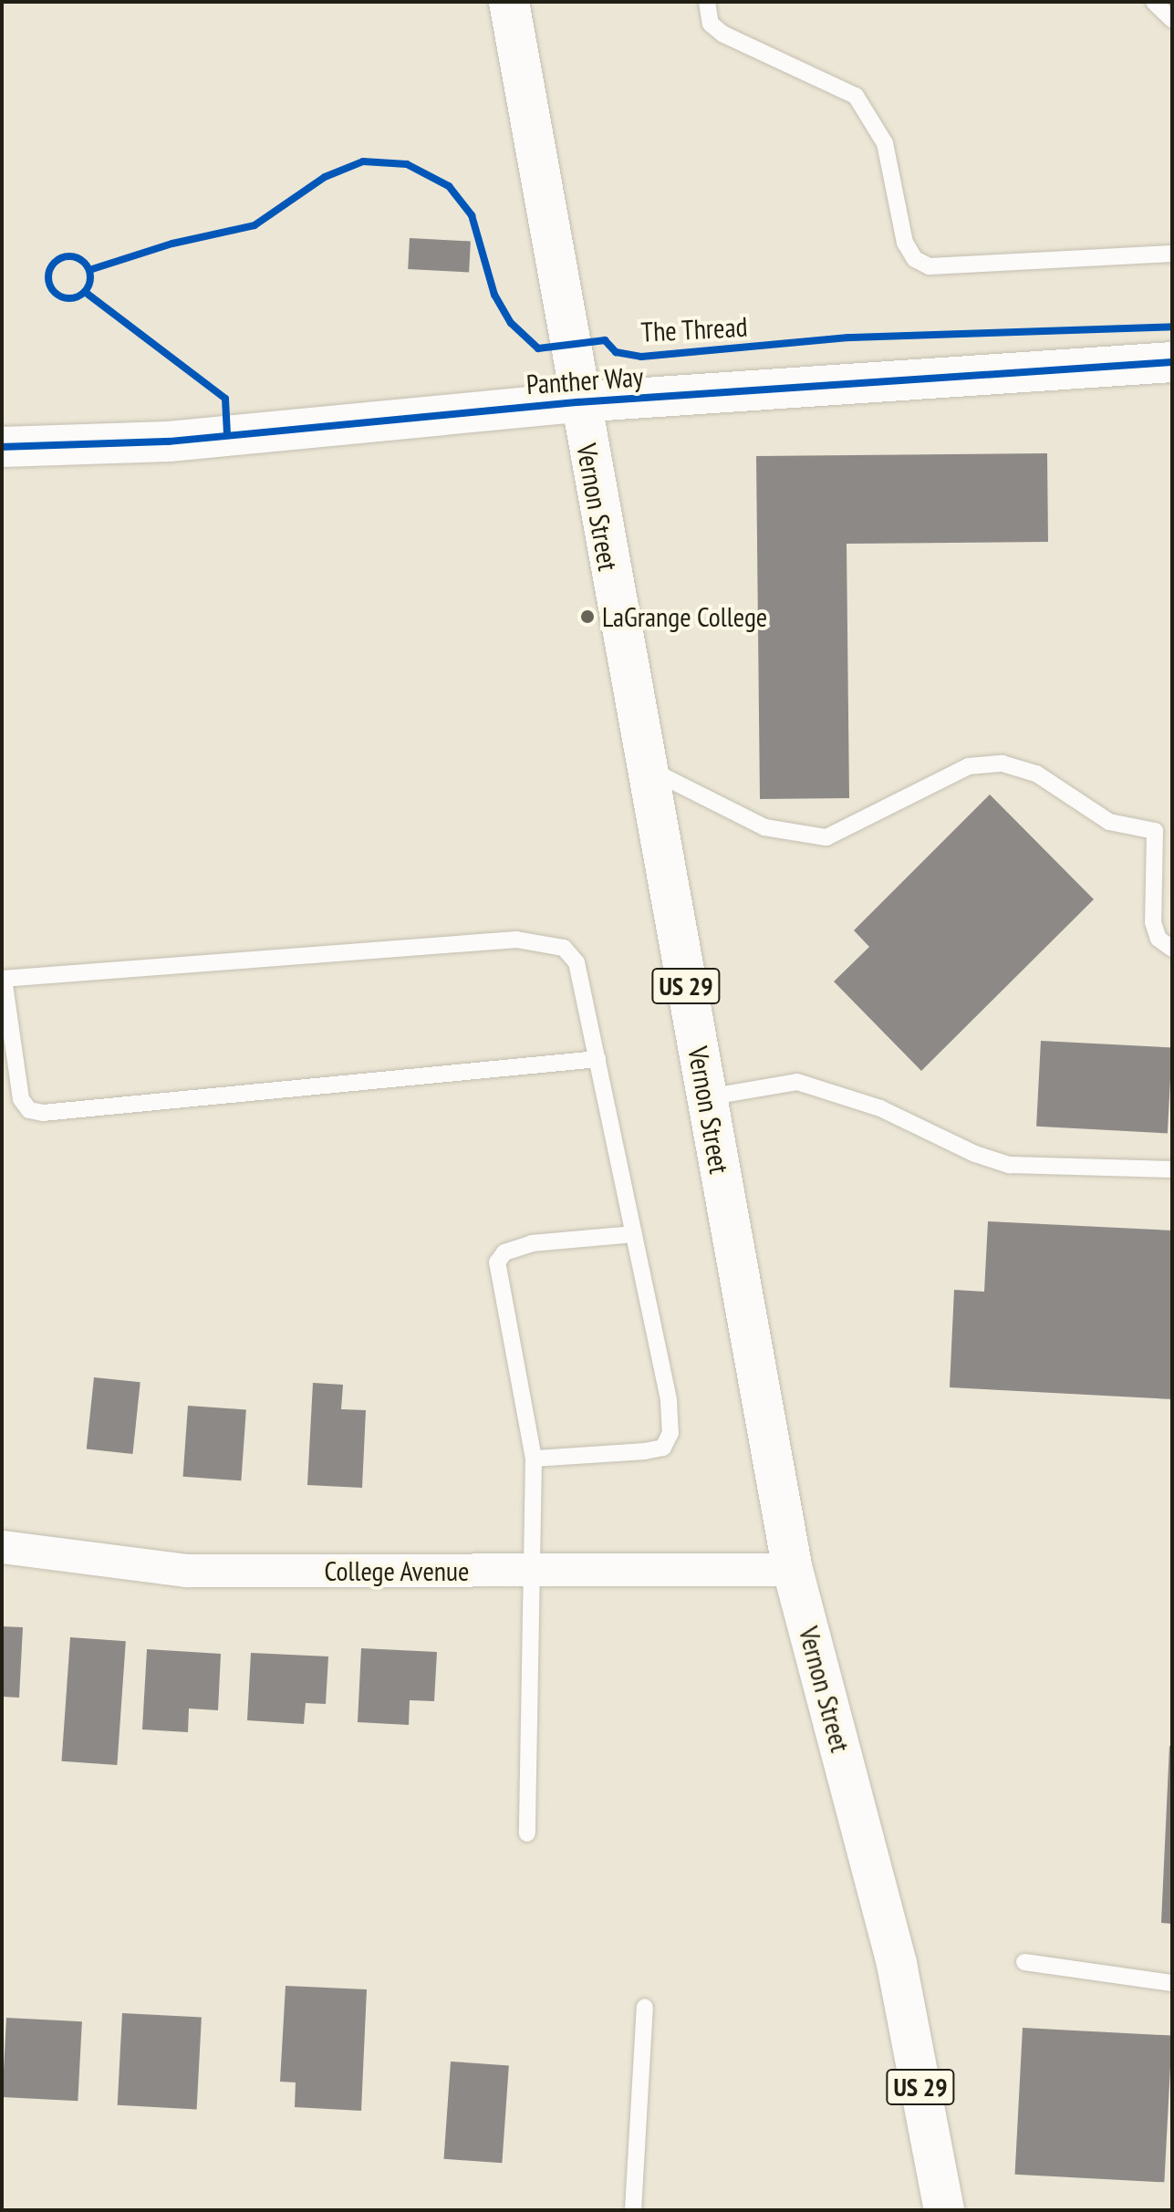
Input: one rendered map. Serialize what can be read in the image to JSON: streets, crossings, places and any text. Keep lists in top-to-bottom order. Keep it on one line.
{"streets":{"main road":["Panther Way","Vernon Street","US 29"],"street":["College Avenue"],"cycle path":["The Thread"]},"crossings":[["Panther Way","Vernon Street"],["Vernon Street","College Avenue"]],"places":["LaGrange College"]}
